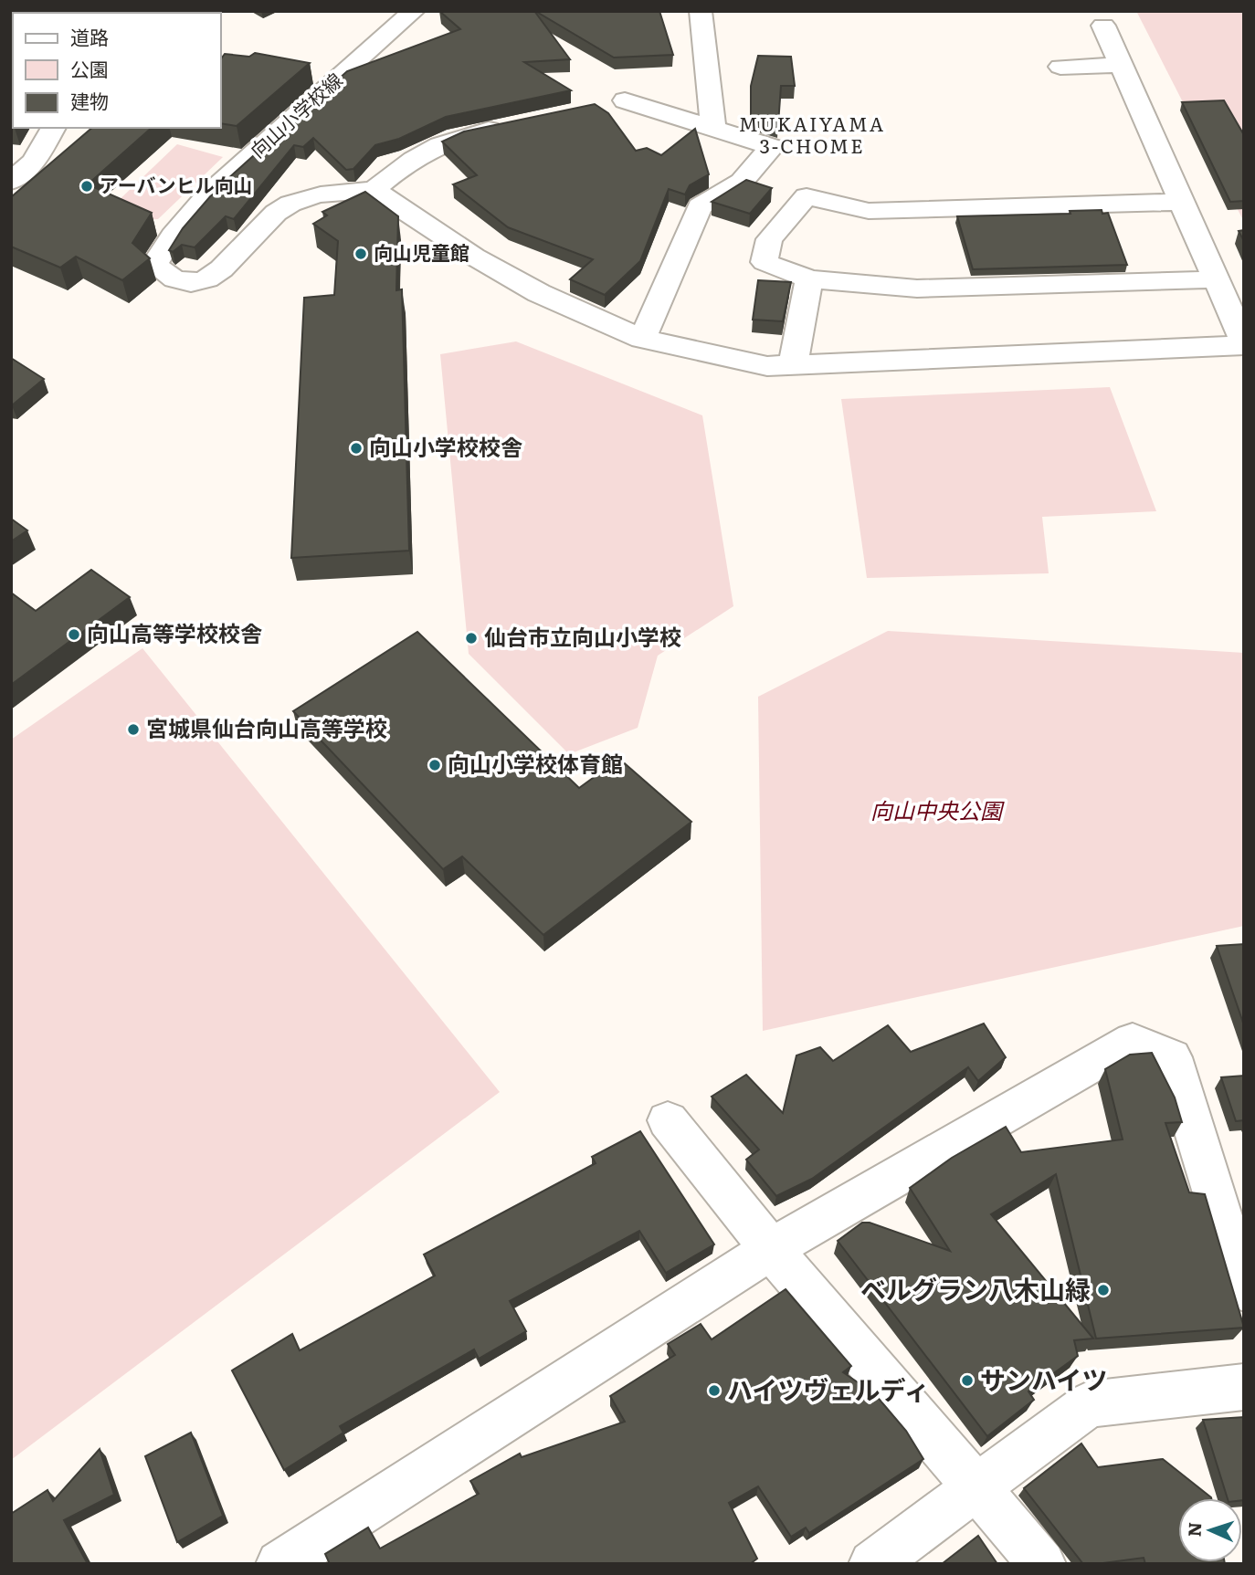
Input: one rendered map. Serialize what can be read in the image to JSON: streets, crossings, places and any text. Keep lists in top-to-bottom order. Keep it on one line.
{"streets":{"street":["向山小学校線"]},"districts":["MUKAIYAMA 3-CHOME"],"parks":["向山中央公園"],"places":["アーバンヒル向山","向山児童館","向山小学校校舎","向山高等学校校舎","仙台市立向山小学校","宮城県仙台向山高等学校","向山小学校体育館","ベルグラン八木山緑","サンハイツ","ハイツヴェルディ"],"legend":["道路","公園","建物"],"north":"left"}
